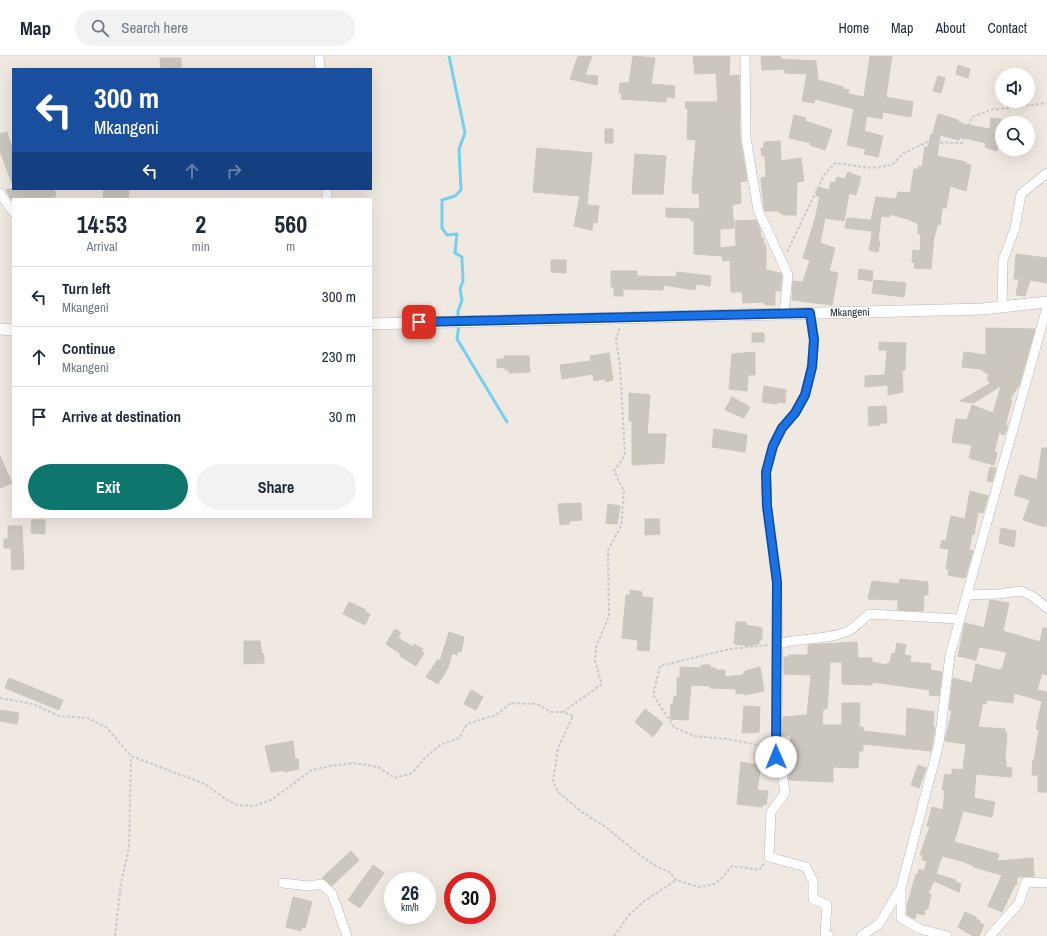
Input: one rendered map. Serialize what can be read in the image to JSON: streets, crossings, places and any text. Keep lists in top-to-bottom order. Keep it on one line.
{"streets":{"street":["Mkangeni"]},"page":{"header":"Map","search":"Search here","nav":["Home","Map","About","Contact"],"turn":["300 m","Mkangeni"],"eta":["14:53","Arrival","2","min","560","m"],"list":[{"name":"Turn left","note":"Mkangeni","value":"300 m"},{"name":"Continue","note":"Mkangeni","value":"230 m"},{"name":"Arrive at destination","value":"30 m"}],"buttons":["Exit","Share"],"speed":"26 km/h","limit":"30"}}
